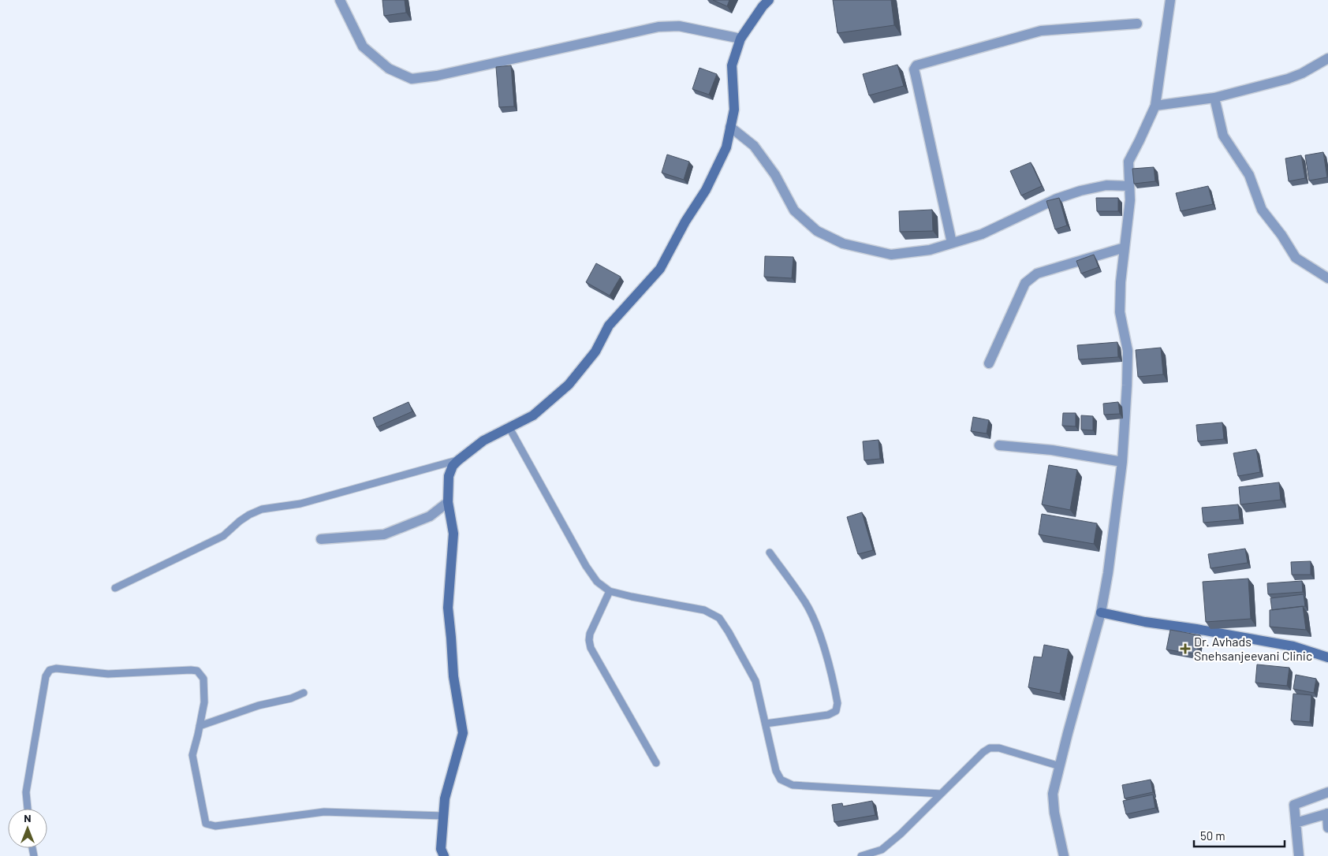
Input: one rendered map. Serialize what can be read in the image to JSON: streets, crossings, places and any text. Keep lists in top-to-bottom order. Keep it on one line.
{"places":{"health":["Dr. Avhads Snehsanjeevani Clinic"]},"scale_bar":"50 m","north":"top"}
